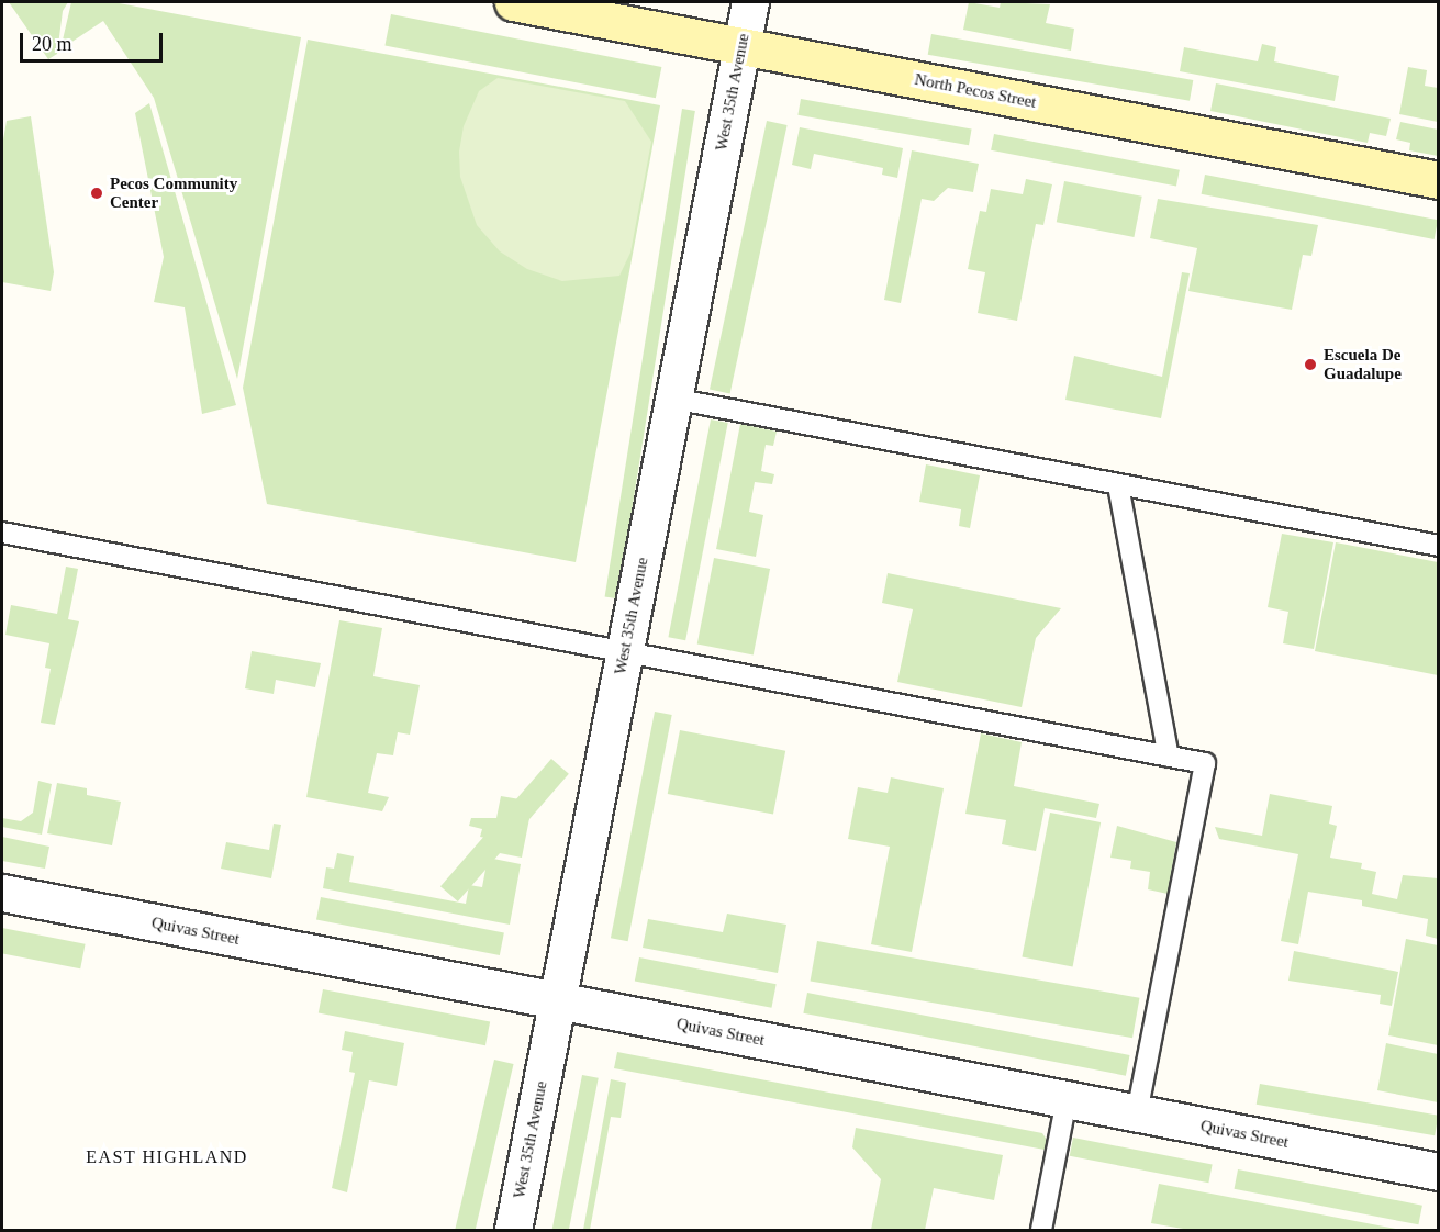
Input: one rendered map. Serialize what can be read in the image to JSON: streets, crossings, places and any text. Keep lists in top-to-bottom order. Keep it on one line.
{"streets":{"street":["North Pecos Street","West 35th Avenue","Quivas Street"]},"crossings":[["North Pecos Street","West 35th Avenue"],["West 35th Avenue","Quivas Street"]],"districts":["EAST HIGHLAND"],"places":["Pecos Community Center","Escuela De Guadalupe"],"scale_bar":"20 m"}
